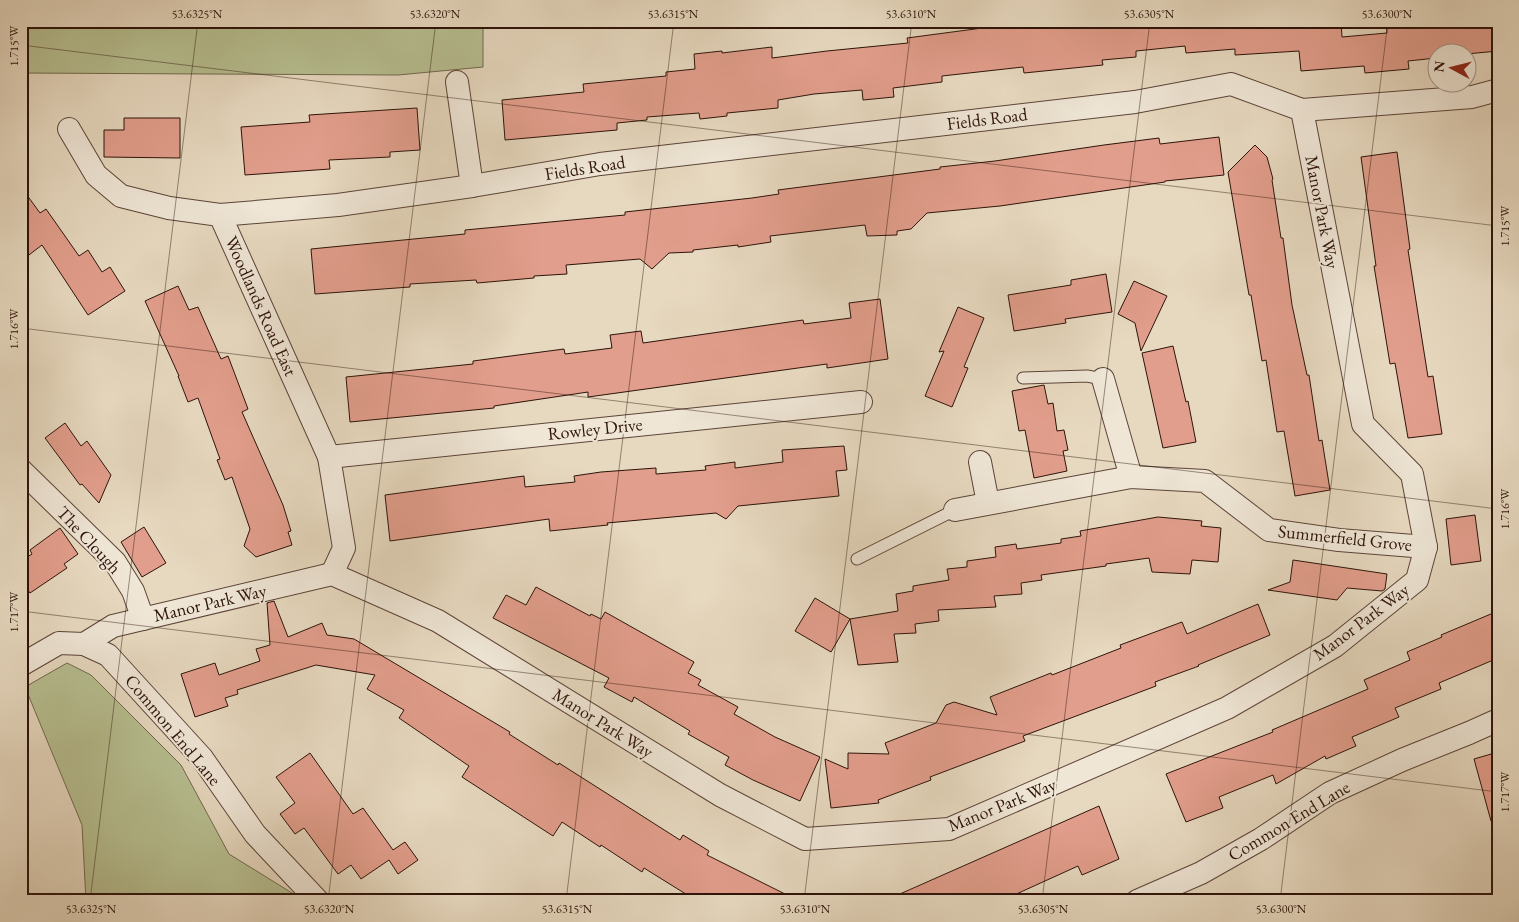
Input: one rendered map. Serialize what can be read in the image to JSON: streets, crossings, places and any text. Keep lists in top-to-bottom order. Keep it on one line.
{"streets":{"street":["Fields Road","Manor Park Way","Woodlands Road East","Rowley Drive","Summerfield Grove","The Clough","Common End Lane"]},"crossings":[["Fields Road","Manor Park Way"],["Fields Road","Woodlands Road East"],["Manor Park Way","Woodlands Road East"],["Manor Park Way","Summerfield Grove"],["Manor Park Way","The Clough"],["Manor Park Way","Common End Lane"],["Woodlands Road East","Rowley Drive"]],"north":"left","coordinates":["53.6325°N","53.6320°N","53.6315°N","53.6310°N","53.6305°N","53.6300°N","1.715°W","1.716°W","1.717°W"]}
